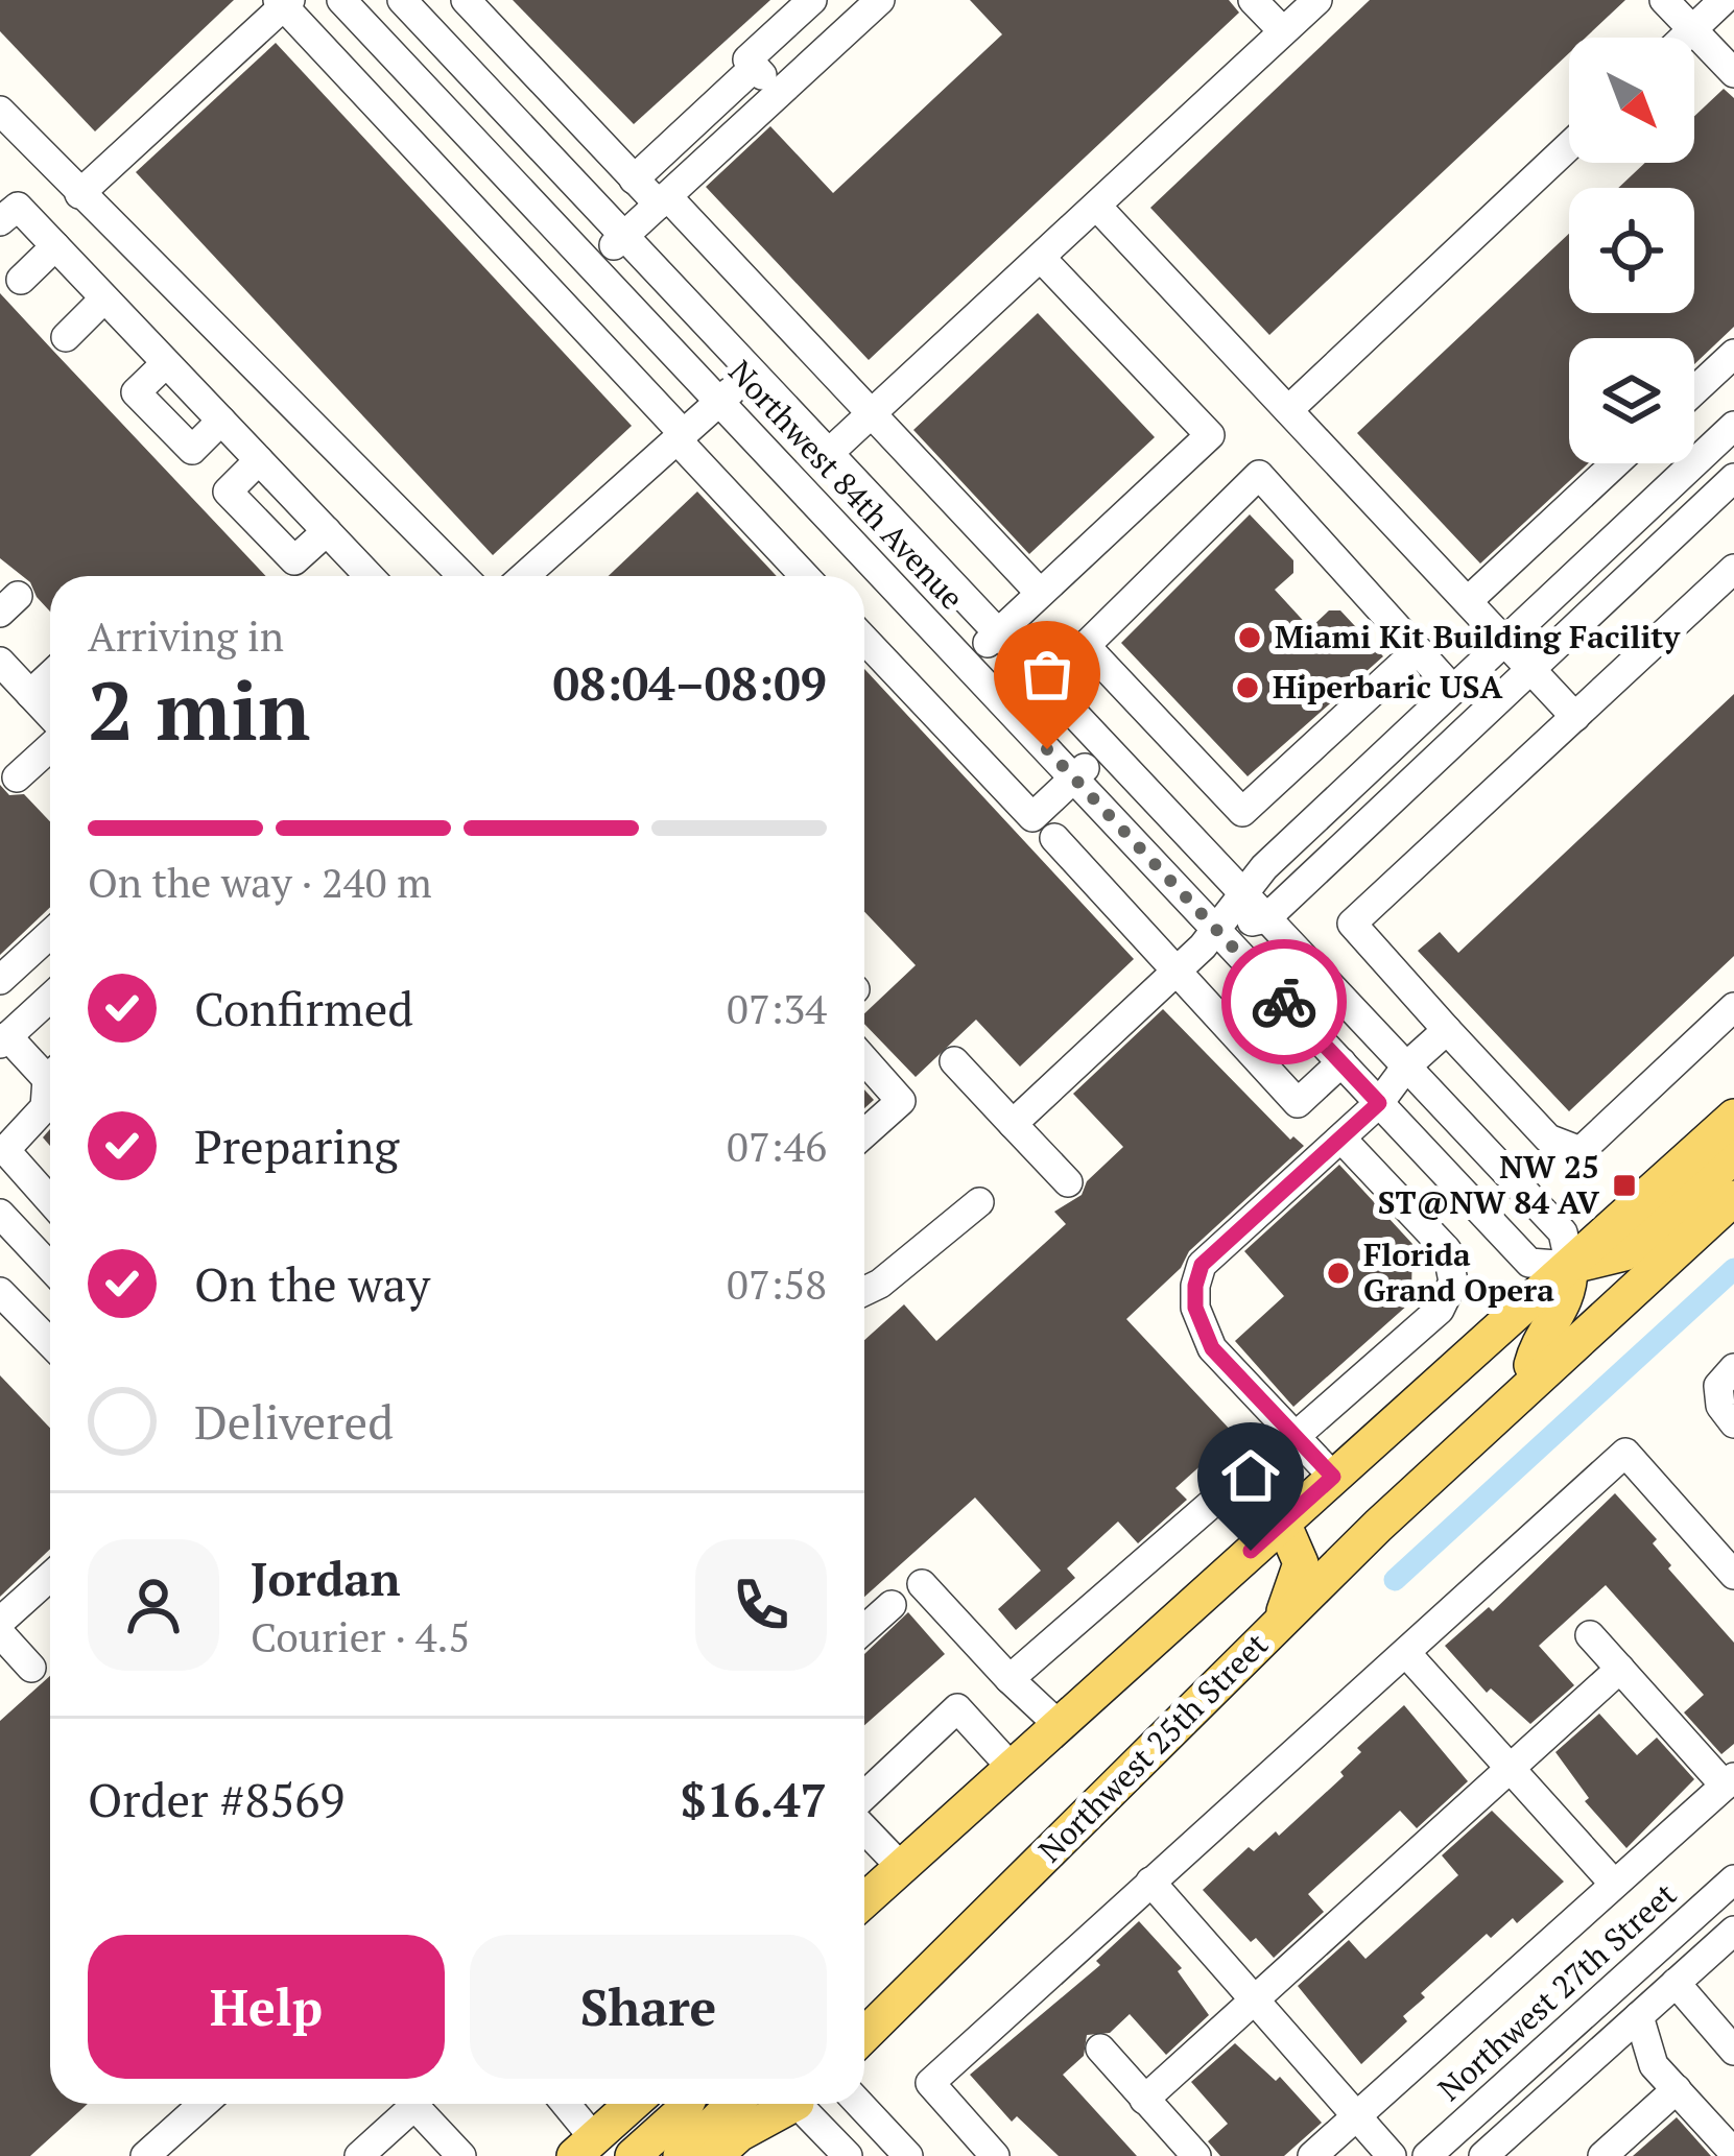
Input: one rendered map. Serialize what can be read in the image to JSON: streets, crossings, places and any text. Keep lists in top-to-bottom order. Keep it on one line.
{"streets":{"main road":["Northwest 25th Street"],"street":["Northwest 84th Avenue","Northwest 27th Street"]},"places":{"other":["Miami Kit Building Facility","Hiperbaric USA","Florida Grand Opera"],"transit":["NW 25 ST@NW 84 AV"]},"north":"bottom right","page":{"heading":["2 min","Arriving in","08:04–08:09"],"panel":["Jordan","Courier · 4.5","Order #8569","$16.47"],"bar":"On the way · 240 m","list":[["Confirmed","07:34"],["Preparing","07:46"],["On the way","07:58"],"Delivered"],"buttons":["Help","Share"]}}
